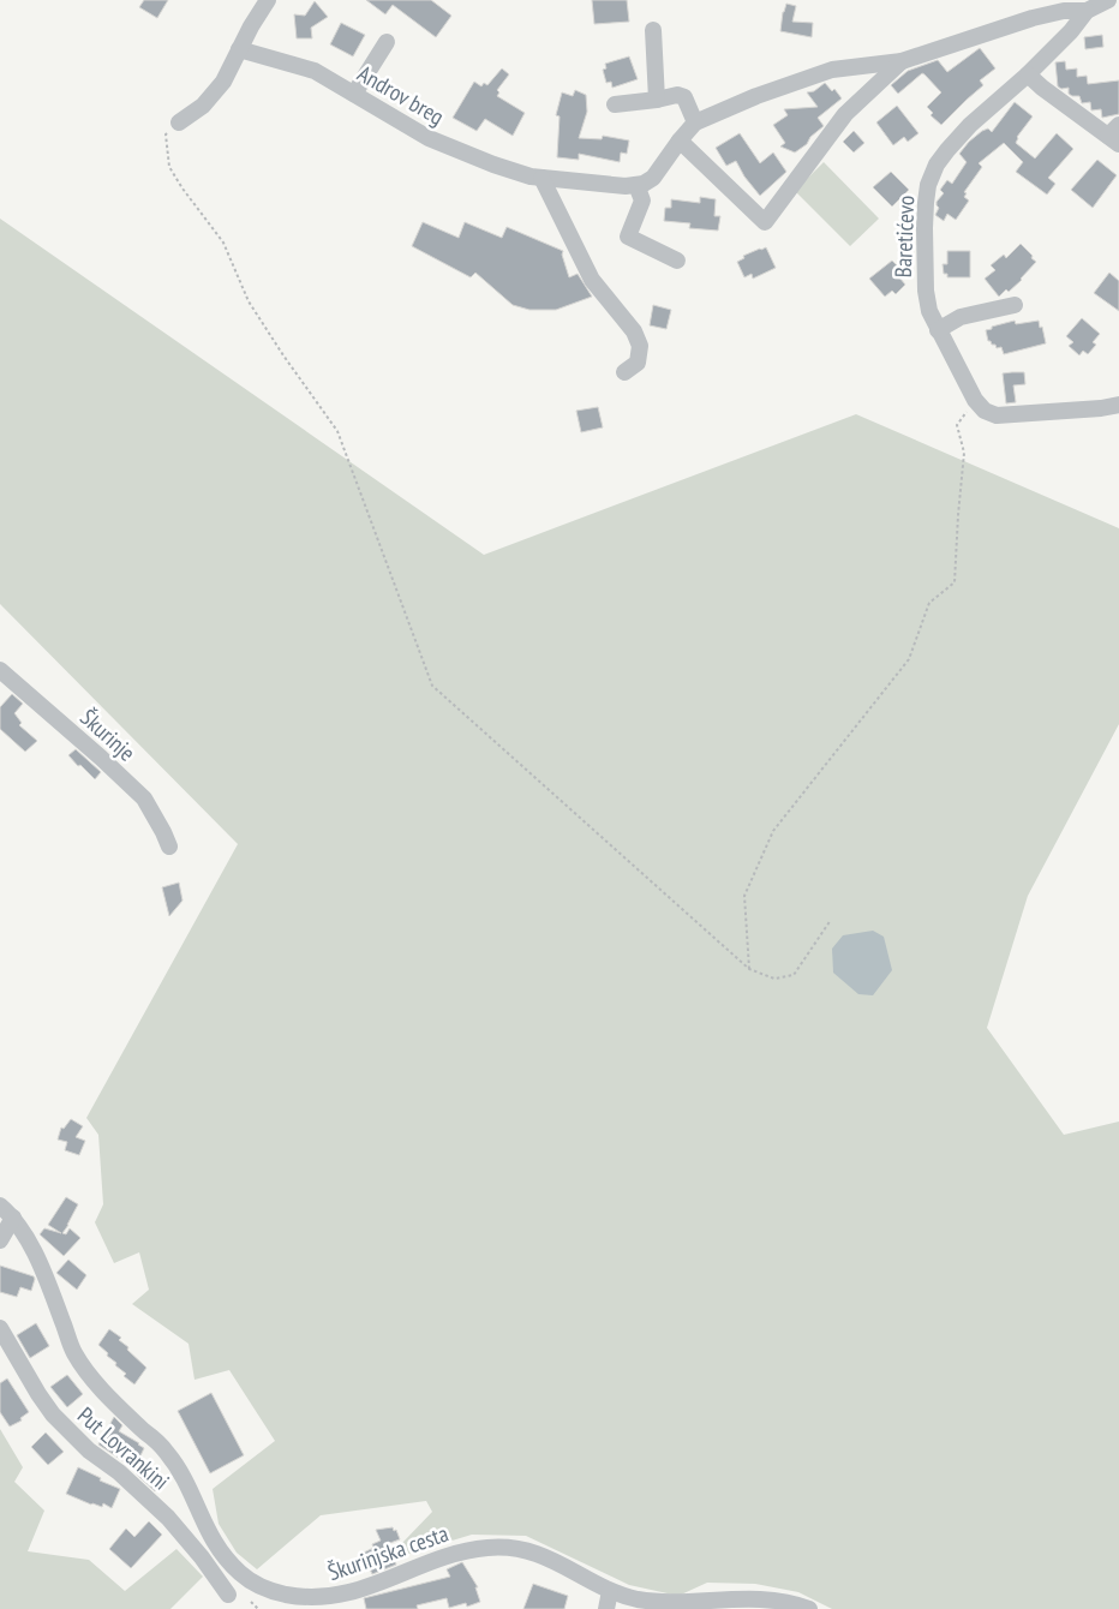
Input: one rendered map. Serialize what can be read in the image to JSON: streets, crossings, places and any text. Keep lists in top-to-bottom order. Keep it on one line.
{"streets":{"street":["Androv breg","Baretićevo","Škurinje","Put Lovrankini","Škurinjska cesta"]}}
